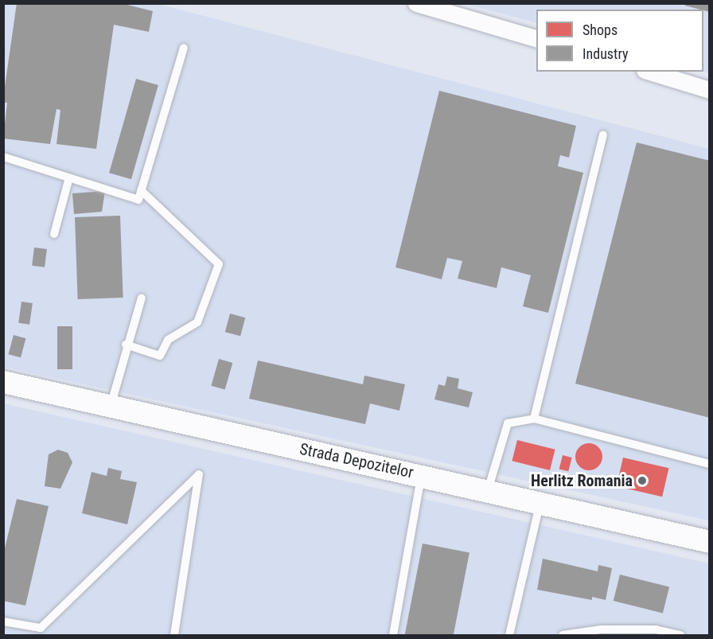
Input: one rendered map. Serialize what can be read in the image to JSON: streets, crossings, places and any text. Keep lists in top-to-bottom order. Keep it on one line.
{"streets":{"street":["Strada Depozitelor"]},"places":["Herlitz Romania"],"legend":["Shops","Industry"]}
